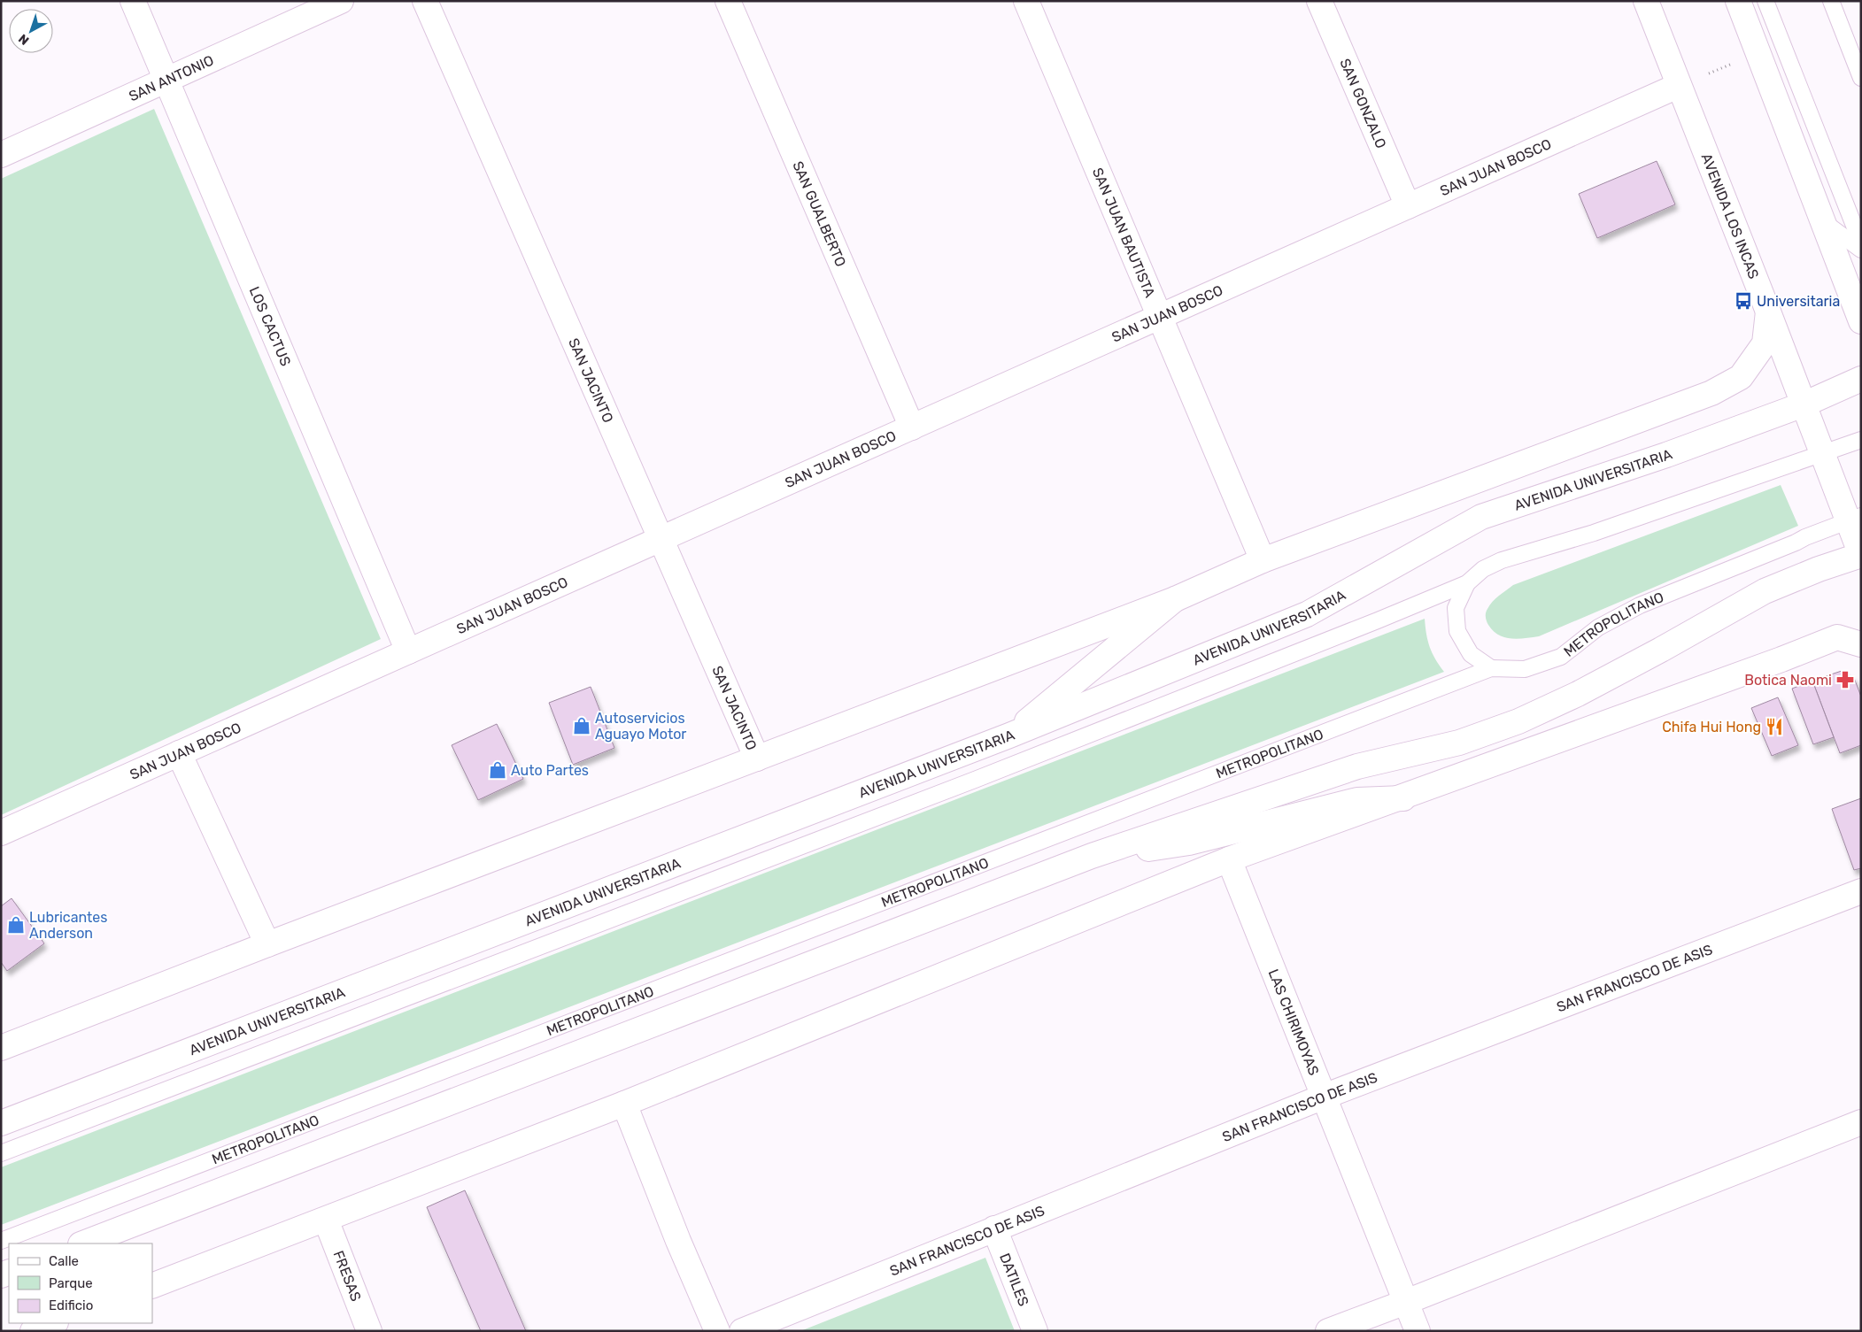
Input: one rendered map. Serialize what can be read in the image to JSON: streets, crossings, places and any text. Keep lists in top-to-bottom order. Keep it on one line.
{"streets":{"street":["SAN ANTONIO","SAN GONZALO","SAN JUAN BOSCO","SAN GUALBERTO","AVENIDA LOS INCAS","SAN JUAN BAUTISTA","LOS CACTUS","SAN JACINTO","AVENIDA UNIVERSITARIA","SAN FRANCISCO DE ASIS","LAS CHIRIMOYAS","FRESAS","DATILES"],"lane":["METROPOLITANO"]},"crossings":[["SAN ANTONIO","LOS CACTUS"],["SAN GONZALO","SAN JUAN BOSCO"],["SAN JUAN BOSCO","SAN GUALBERTO"],["SAN JUAN BOSCO","AVENIDA LOS INCAS"],["SAN JUAN BOSCO","SAN JUAN BAUTISTA"],["SAN JUAN BOSCO","LOS CACTUS"],["SAN JUAN BOSCO","SAN JACINTO"],["AVENIDA LOS INCAS","AVENIDA UNIVERSITARIA"],["AVENIDA LOS INCAS","METROPOLITANO"],["SAN FRANCISCO DE ASIS","LAS CHIRIMOYAS"],["SAN FRANCISCO DE ASIS","DATILES"]],"places":{"bus stop":["Universitaria"],"pharmacy":["Botica Naomi"],"shop":["Autoservicios Aguayo Motor","Auto Partes","Lubricantes Anderson"],"restaurant":["Chifa Hui Hong"]},"legend":["Calle","Parque","Edificio"],"north":"bottom left"}
